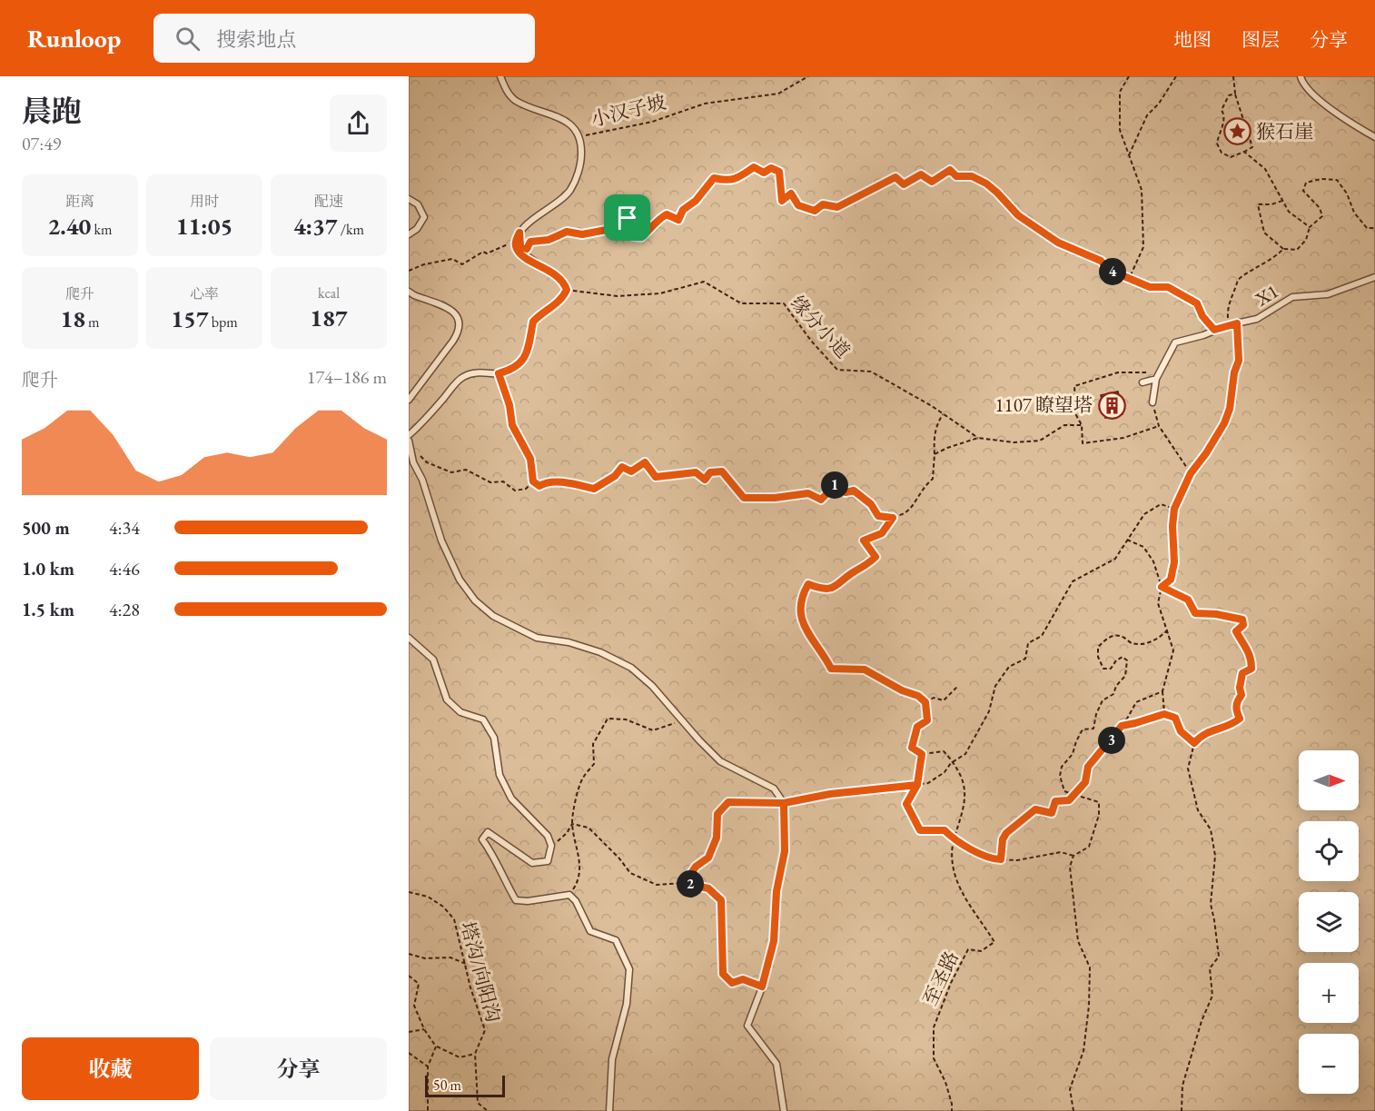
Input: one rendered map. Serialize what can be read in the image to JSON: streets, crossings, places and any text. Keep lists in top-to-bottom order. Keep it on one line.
{"streets":{"lane":["X1"],"path":["小汉子坡","缘分小道","塔沟/向阳沟","至圣路"]},"places":{"place":["猴石崖"],"building":["1107 瞭望塔"]},"scale_bar":"50 m","north":"right","page":{"header":"Runloop","search":"搜索地点","nav":["地图","图层","分享"],"heading":["晨跑","07:49"],"stats":[["距离","2.40 km"],["用时","11:05"],["配速","4:37 /km"],["爬升","18 m"],["心率","157 bpm"],["kcal","187"]],"pins":["4","1","3","2"],"chart":["爬升","174–186 m"],"list":[{"name":"500 m","note":"4:34"},{"name":"1.0 km","note":"4:46"},{"name":"1.5 km","note":"4:28"}],"map_buttons":["+","−"],"buttons":["收藏","分享"],"scale":"50 m"}}
